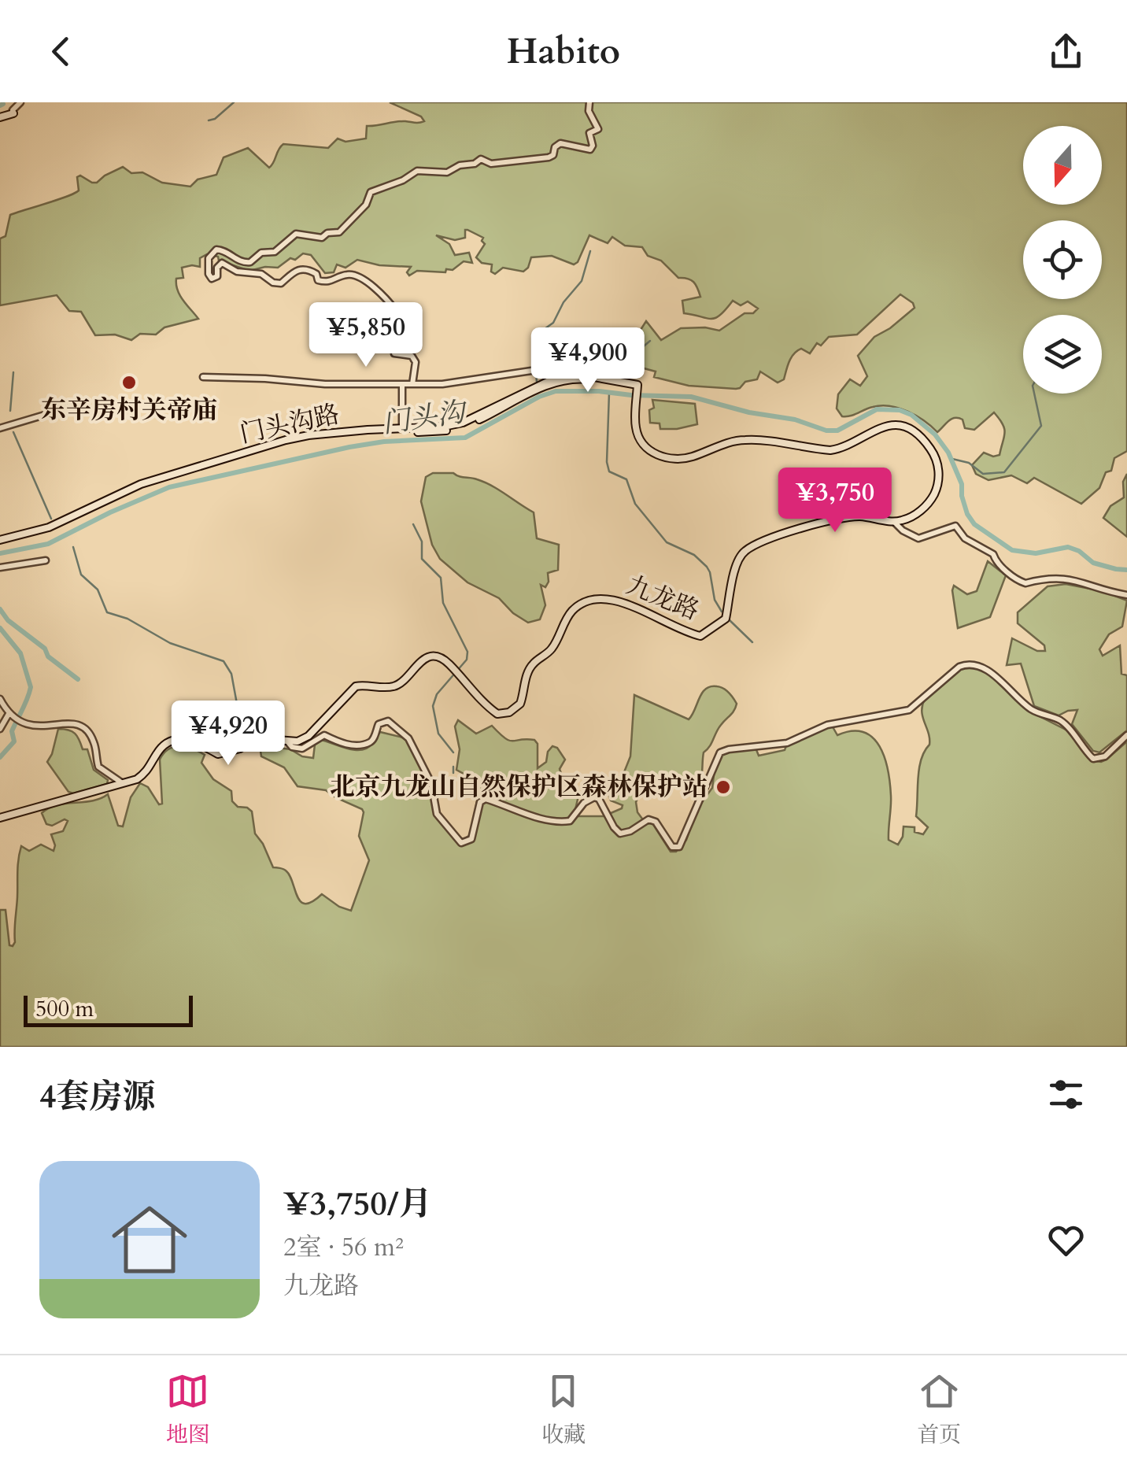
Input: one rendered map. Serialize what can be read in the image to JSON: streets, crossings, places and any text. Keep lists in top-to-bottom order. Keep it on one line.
{"streets":{"main road":["门头沟路","九龙路"]},"water":["门头沟"],"places":["东辛房村关帝庙","北京九龙山自然保护区森林保护站"],"scale_bar":"500 m","north":"bottom","page":{"header":"Habito","price":["¥5,850","¥4,900","¥3,750","¥4,920"],"scale":"500 m","heading":"4套房源","list":[{"name":"¥3,750/月","note":"2室 · 56 m² · 九龙路"}],"tabs":["地图","收藏","首页"]}}
